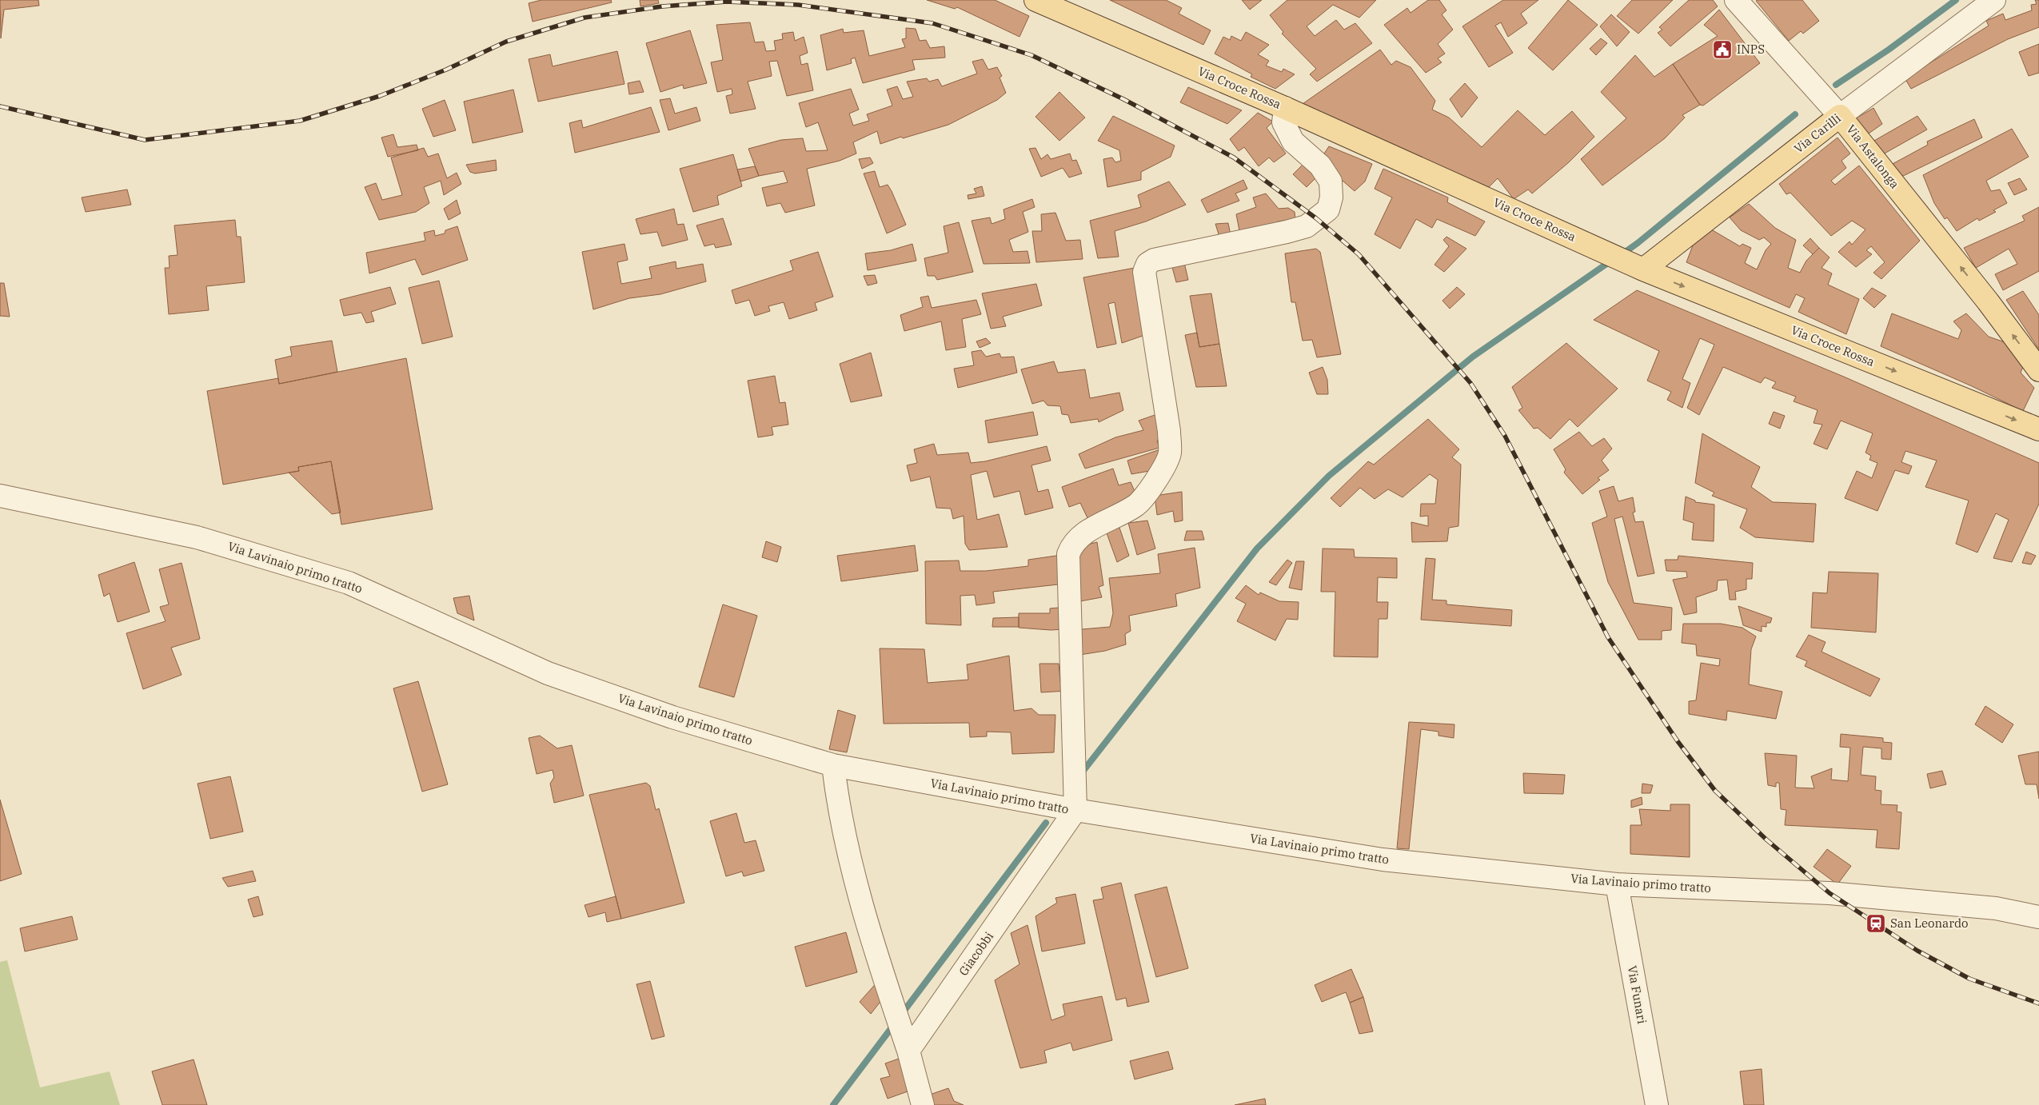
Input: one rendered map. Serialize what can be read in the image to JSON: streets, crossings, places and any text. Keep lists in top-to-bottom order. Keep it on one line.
{"streets":{"main road":["Via Croce Rossa","Via Carilli","Via Astalonga"],"street":["Via Lavinaio primo tratto","Giacobbi","Via Funari"]},"crossings":[["Via Croce Rossa","Via Carilli"],["Via Carilli","Via Astalonga"],["Via Lavinaio primo tratto","Giacobbi"],["Via Lavinaio primo tratto","Via Funari"]],"one_way":["Via Croce Rossa","Via Astalonga"],"places":{"public building":["INPS"],"station":["San Leonardo"]}}
